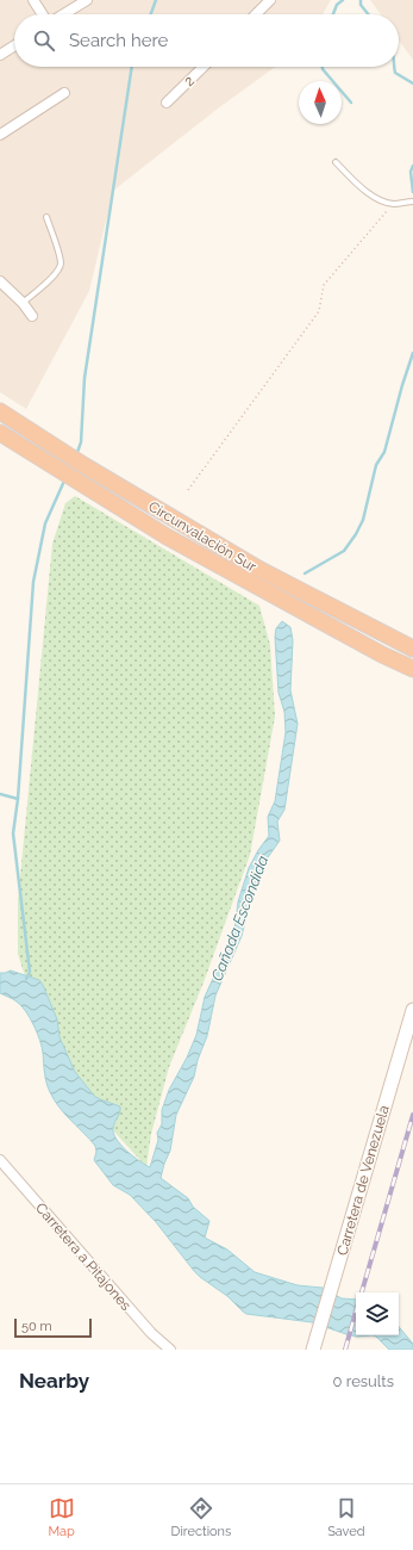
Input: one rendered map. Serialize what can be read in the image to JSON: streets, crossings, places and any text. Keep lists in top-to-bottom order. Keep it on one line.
{"streets":{"highway":["Circunvalación Sur"],"main road":["Carretera de Venezuela"],"street":["2","Carretera a Pitajones"]},"water":["Cañada Escondida"],"scale_bar":"50 m","north":"top","page":{"search":"Search here","scale":"50 m","heading":["Nearby","0 results"],"nav":["Map","Directions","Saved"]}}
